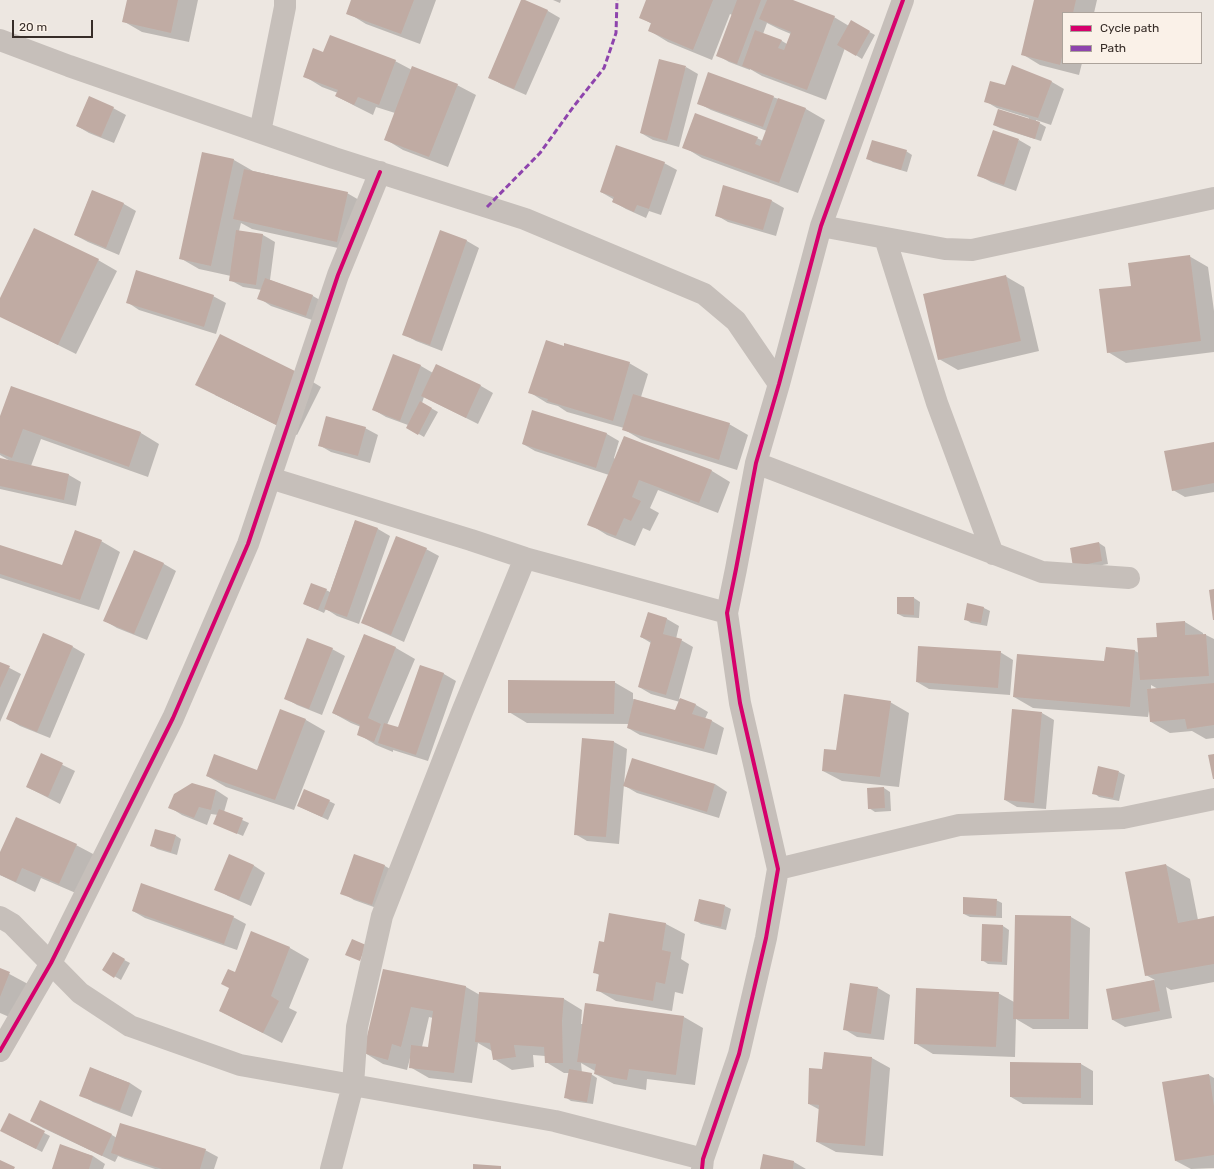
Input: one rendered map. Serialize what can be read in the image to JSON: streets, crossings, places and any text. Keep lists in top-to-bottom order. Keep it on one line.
{"legend":["Cycle path","Path"],"scale_bar":"20 m"}
